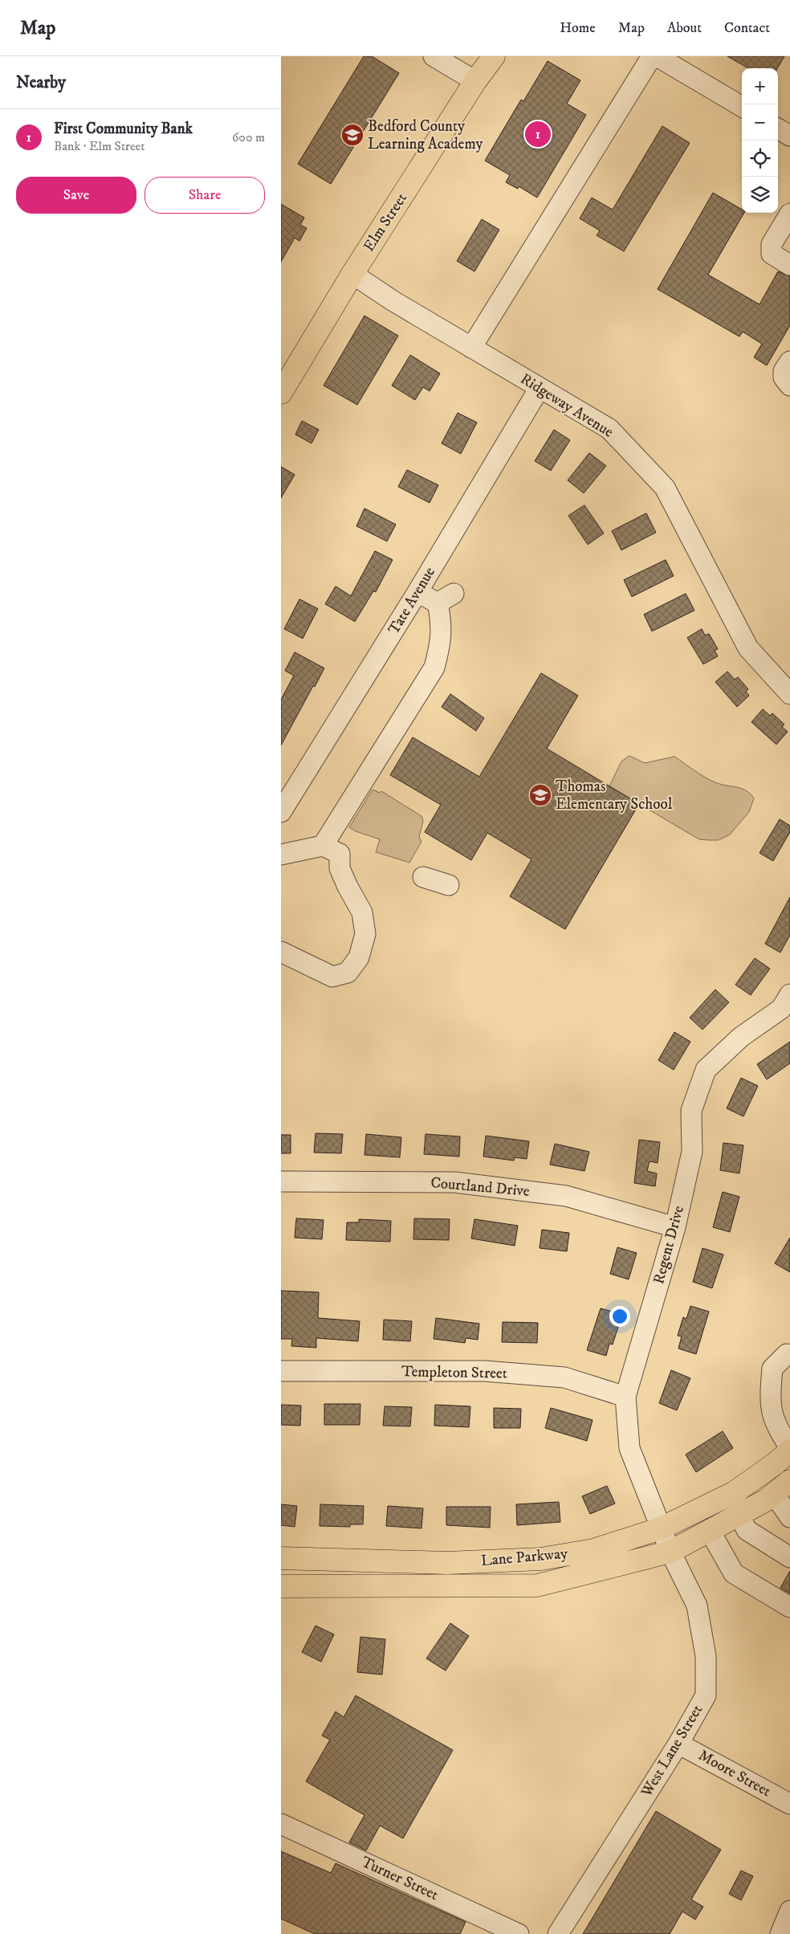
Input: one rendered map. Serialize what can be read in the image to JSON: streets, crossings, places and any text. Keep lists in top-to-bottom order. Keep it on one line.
{"streets":{"main road":["Elm Street","Lane Parkway"],"street":["Ridgeway Avenue","Tate Avenue","Courtland Drive","Regent Drive","Templeton Street","West Lane Street","Moore Street","Turner Street"]},"crossings":[["Elm Street","Ridgeway Avenue"],["Ridgeway Avenue","Tate Avenue"],["Courtland Drive","Regent Drive"],["Regent Drive","Templeton Street"],["Regent Drive","Lane Parkway"],["Regent Drive","West Lane Street"],["Lane Parkway","West Lane Street"],["West Lane Street","Moore Street"]],"places":{"school or university":["Bedford County Learning Academy","Thomas Elementary School"]},"page":{"header":"Map","nav":["Home","Map","About","Contact"],"heading":"Nearby","map_buttons":["+","−"],"list":[{"mark":"1","name":"First Community Bank","note":"Bank · Elm Street","value":"600 m"}],"pins":"1","buttons":["Save","Share"]}}
